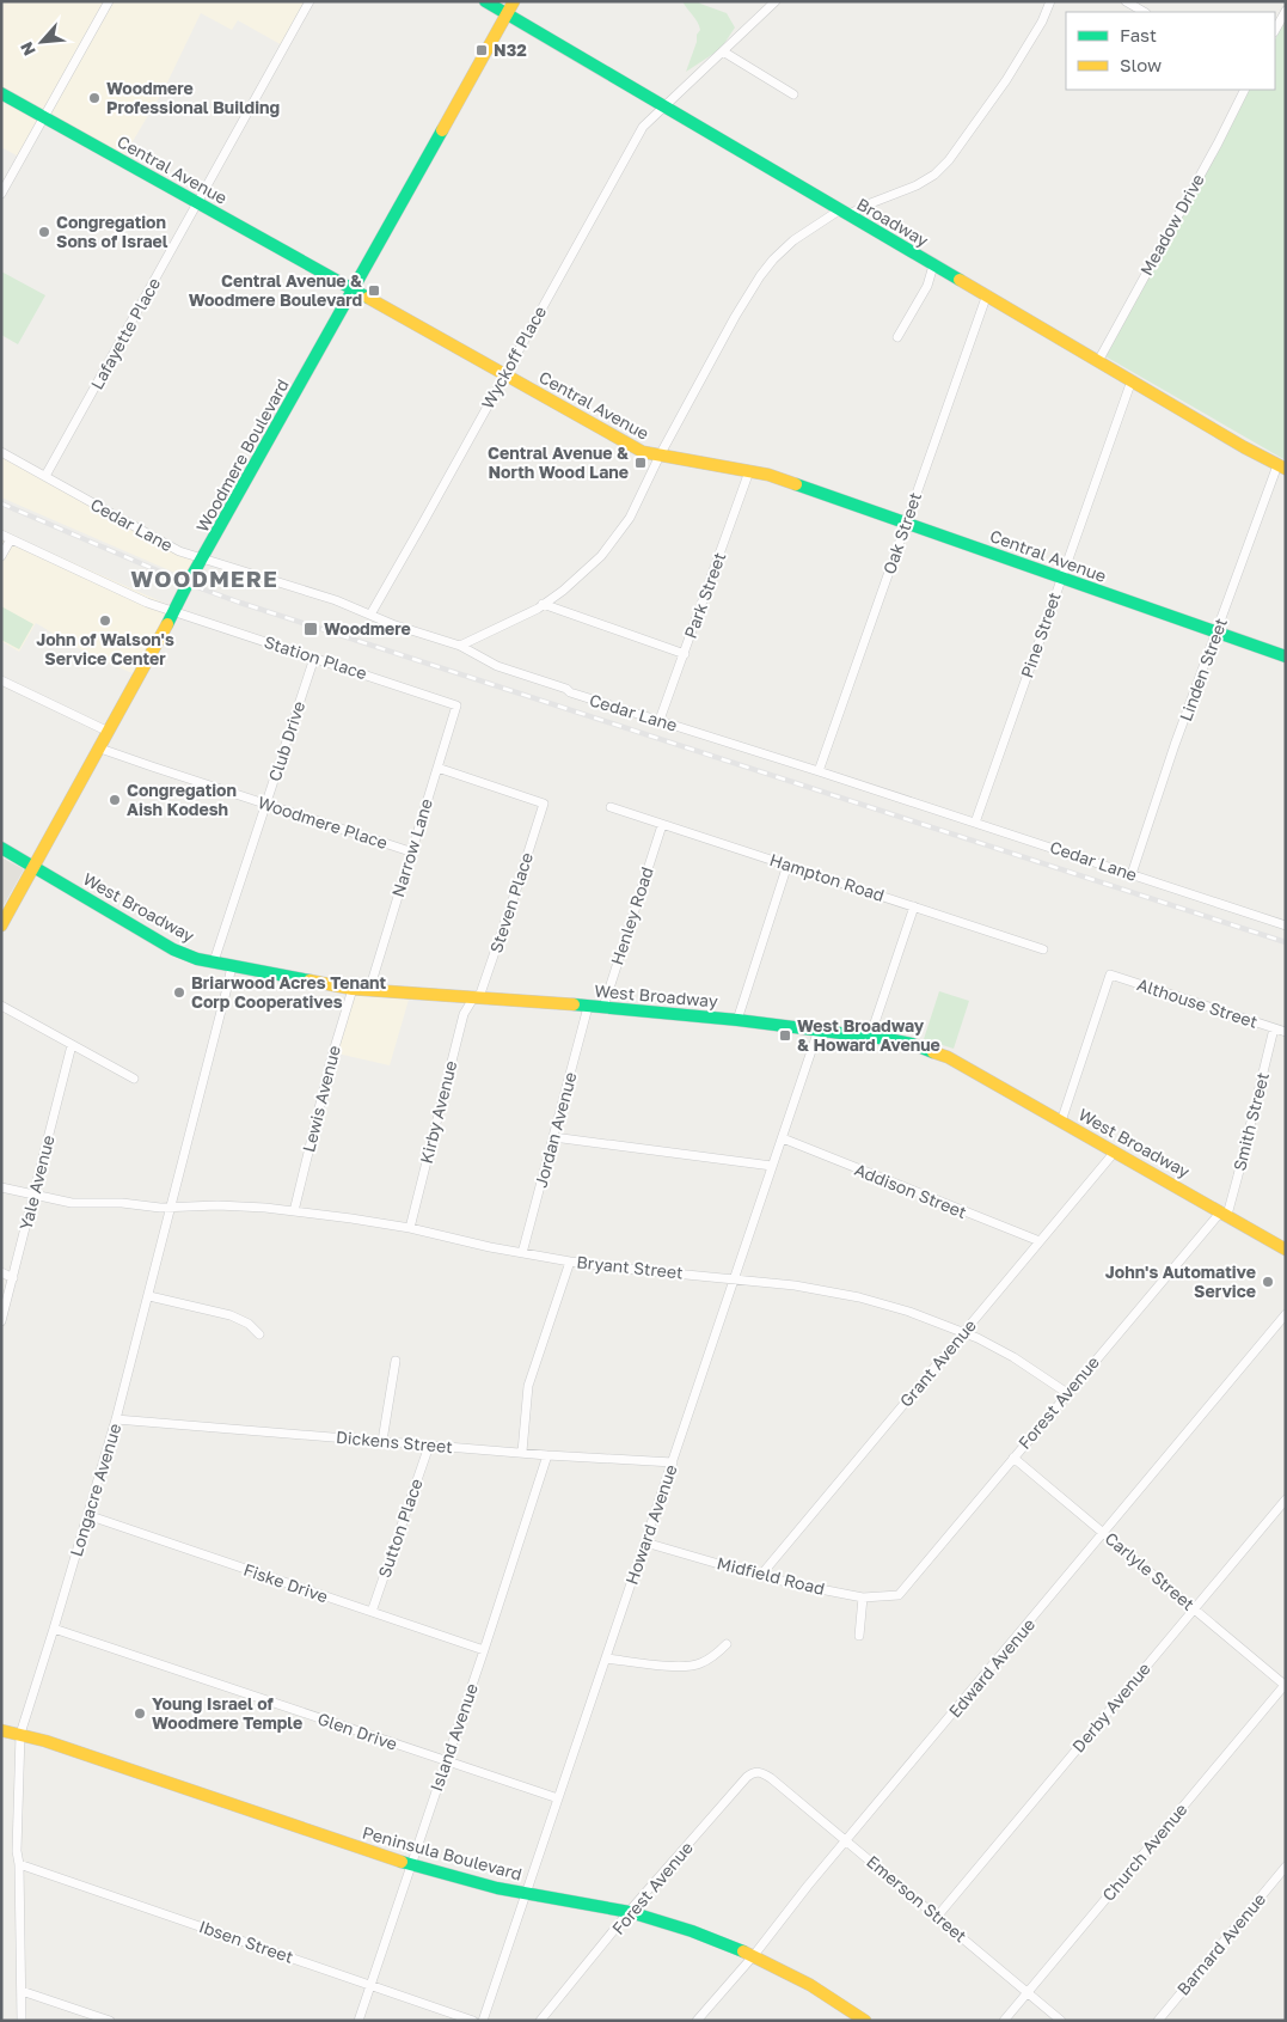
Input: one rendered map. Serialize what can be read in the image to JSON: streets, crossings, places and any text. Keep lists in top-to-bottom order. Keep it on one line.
{"streets":{"main road":["Central Avenue","Broadway","Woodmere Boulevard","West Broadway","Peninsula Boulevard"],"street":["Meadow Drive","Lafayette Place","Wyckoff Place","Cedar Lane","Oak Street","Park Street","Pine Street","Station Place","Linden Street","Club Drive","Woodmere Place","Narrow Lane","Hampton Road","Steven Place","Henley Road","Althouse Street","Lewis Avenue","Kirby Avenue","Smith Street","Jordan Avenue","Yale Avenue","Addison Street","Bryant Street","Grant Avenue","Forest Avenue","Dickens Street","Longacre Avenue","Howard Avenue","Sutton Place","Carlyle Street","Midfield Road","Fiske Drive","Edward Avenue","Derby Avenue","Glen Drive","Island Avenue","Church Avenue","Emerson Street","Ibsen Street","Barnard Avenue"]},"crossings":[["Central Avenue","Lafayette Place"],["Central Avenue","Wyckoff Place"],["Central Avenue","Woodmere Boulevard"],["Central Avenue","Oak Street"],["Central Avenue","Park Street"],["Central Avenue","Pine Street"],["Central Avenue","Linden Street"],["Broadway","Meadow Drive"],["Broadway","Wyckoff Place"],["Broadway","Woodmere Boulevard"],["Broadway","Oak Street"],["Broadway","Pine Street"],["Broadway","Linden Street"],["Lafayette Place","Cedar Lane"],["Wyckoff Place","Cedar Lane"],["Woodmere Boulevard","Cedar Lane"],["Woodmere Boulevard","Station Place"],["Woodmere Boulevard","Woodmere Place"],["Woodmere Boulevard","West Broadway"],["Cedar Lane","Oak Street"],["Cedar Lane","Park Street"],["Cedar Lane","Pine Street"],["Cedar Lane","Linden Street"],["Station Place","Club Drive"],["Station Place","Narrow Lane"],["Club Drive","Woodmere Place"],["Club Drive","West Broadway"],["Woodmere Place","Narrow Lane"],["Narrow Lane","Steven Place"],["Narrow Lane","West Broadway"],["Hampton Road","Henley Road"],["Steven Place","West Broadway"],["Steven Place","Kirby Avenue"],["West Broadway","Henley Road"],["West Broadway","Althouse Street"],["West Broadway","Lewis Avenue"],["West Broadway","Kirby Avenue"],["West Broadway","Smith Street"],["West Broadway","Jordan Avenue"],["West Broadway","Grant Avenue"],["West Broadway","Forest Avenue"],["West Broadway","Longacre Avenue"],["West Broadway","Howard Avenue"],["Althouse Street","Smith Street"],["Lewis Avenue","Bryant Street"],["Kirby Avenue","Bryant Street"],["Smith Street","Forest Avenue"],["Jordan Avenue","Bryant Street"],["Yale Avenue","Bryant Street"],["Addison Street","Grant Avenue"],["Addison Street","Howard Avenue"],["Bryant Street","Grant Avenue"],["Bryant Street","Forest Avenue"],["Bryant Street","Longacre Avenue"],["Bryant Street","Howard Avenue"],["Grant Avenue","Midfield Road"],["Forest Avenue","Carlyle Street"],["Forest Avenue","Midfield Road"],["Forest Avenue","Peninsula Boulevard"],["Forest Avenue","Emerson Street"],["Dickens Street","Longacre Avenue"],["Dickens Street","Howard Avenue"],["Dickens Street","Sutton Place"],["Dickens Street","Island Avenue"],["Longacre Avenue","Fiske Drive"],["Longacre Avenue","Glen Drive"],["Longacre Avenue","Peninsula Boulevard"],["Longacre Avenue","Ibsen Street"],["Howard Avenue","Midfield Road"],["Howard Avenue","Glen Drive"],["Howard Avenue","Peninsula Boulevard"],["Sutton Place","Fiske Drive"],["Carlyle Street","Edward Avenue"],["Carlyle Street","Derby Avenue"],["Carlyle Street","Church Avenue"],["Fiske Drive","Island Avenue"],["Edward Avenue","Peninsula Boulevard"],["Edward Avenue","Emerson Street"],["Derby Avenue","Emerson Street"],["Glen Drive","Island Avenue"],["Island Avenue","Peninsula Boulevard"],["Island Avenue","Ibsen Street"],["Church Avenue","Emerson Street"]],"districts":["WOODMERE"],"places":{"transit":["N32","Central Avenue & Woodmere Boulevard","Central Avenue & North Wood Lane","Woodmere","West Broadway & Howard Avenue"],"other":["Woodmere Professional Building","Congregation Sons of Israel","John of Walson's Service Center","Congregation Aish Kodesh","Briarwood Acres Tenant Corp Cooperatives","John's Automative Service","Young Israel of Woodmere Temple"]},"legend":["Fast","Slow"],"north":"bottom left"}
